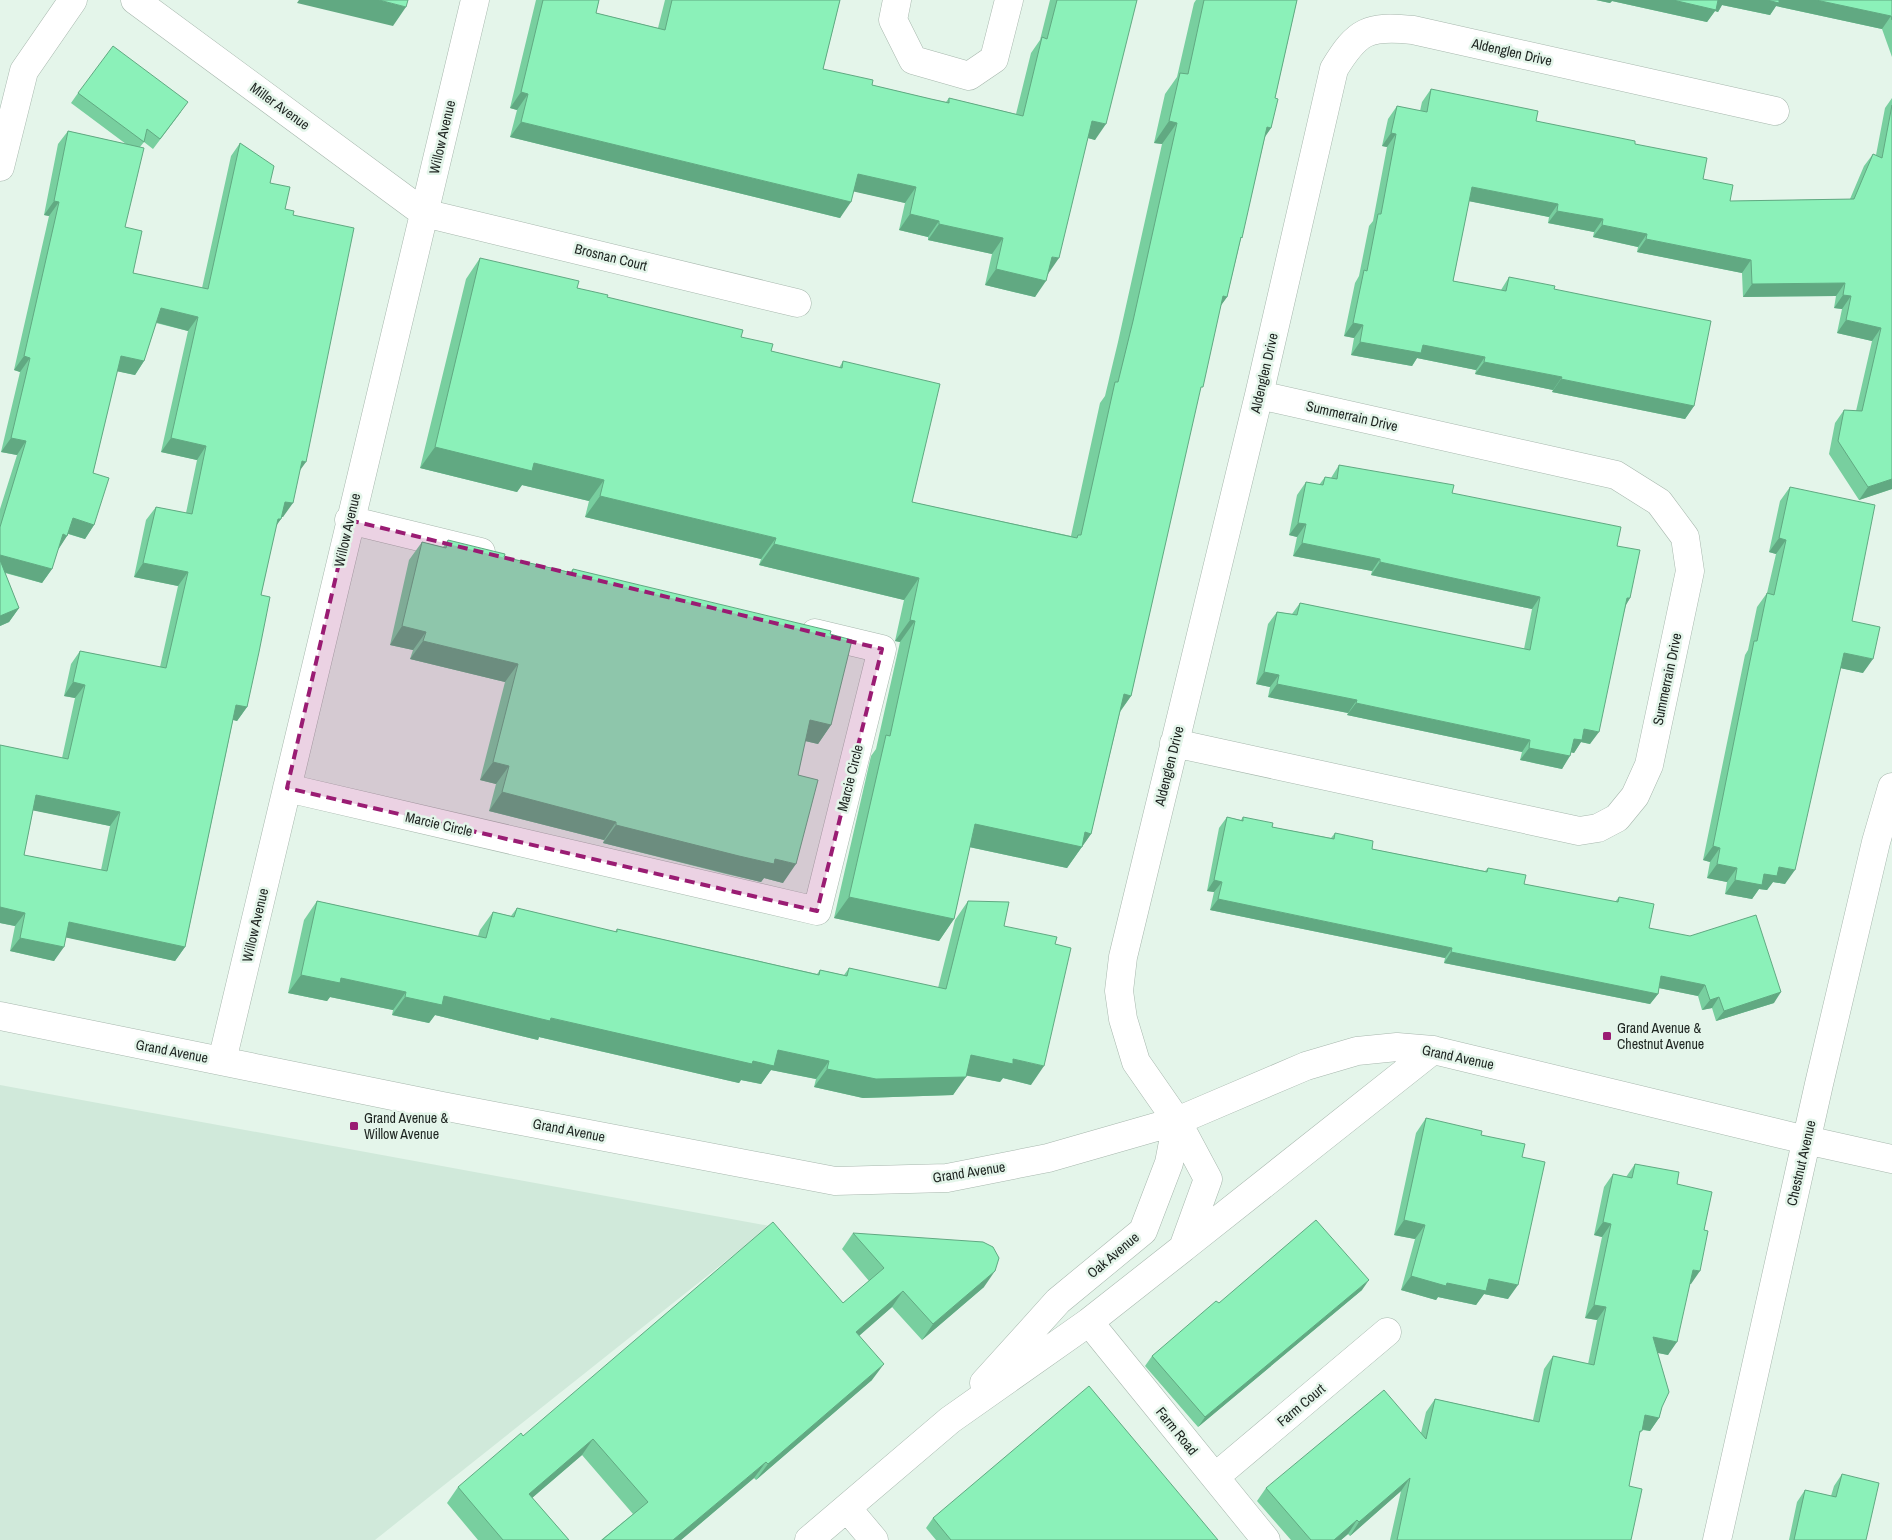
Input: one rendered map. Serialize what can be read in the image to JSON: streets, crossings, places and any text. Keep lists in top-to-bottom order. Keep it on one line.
{"streets":{"street":["Aldenglen Drive","Miller Avenue","Willow Avenue","Brosnan Court","Summerrain Drive","Marcie Circle","Grand Avenue","Chestnut Avenue","Oak Avenue","Farm Court","Farm Road"]},"crossings":[["Aldenglen Drive","Summerrain Drive"],["Aldenglen Drive","Grand Avenue"],["Aldenglen Drive","Oak Avenue"],["Miller Avenue","Willow Avenue"],["Miller Avenue","Brosnan Court"],["Willow Avenue","Brosnan Court"],["Willow Avenue","Marcie Circle"],["Willow Avenue","Grand Avenue"],["Grand Avenue","Chestnut Avenue"],["Grand Avenue","Oak Avenue"],["Oak Avenue","Farm Road"],["Farm Court","Farm Road"]],"places":{"transit":["Grand Avenue & Chestnut Avenue","Grand Avenue & Willow Avenue"]}}
